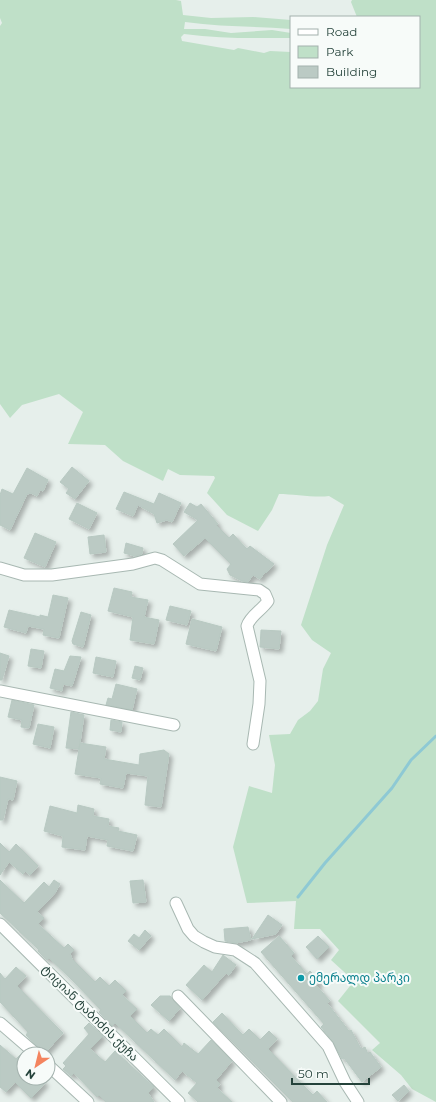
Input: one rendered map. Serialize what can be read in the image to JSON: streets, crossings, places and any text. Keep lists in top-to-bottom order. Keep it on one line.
{"streets":{"street":["ტიციან ტაბიძის ქუჩა"]},"places":["ემერალდ პარკი"],"legend":["Road","Park","Building"],"scale_bar":"50 m","north":"bottom left"}
